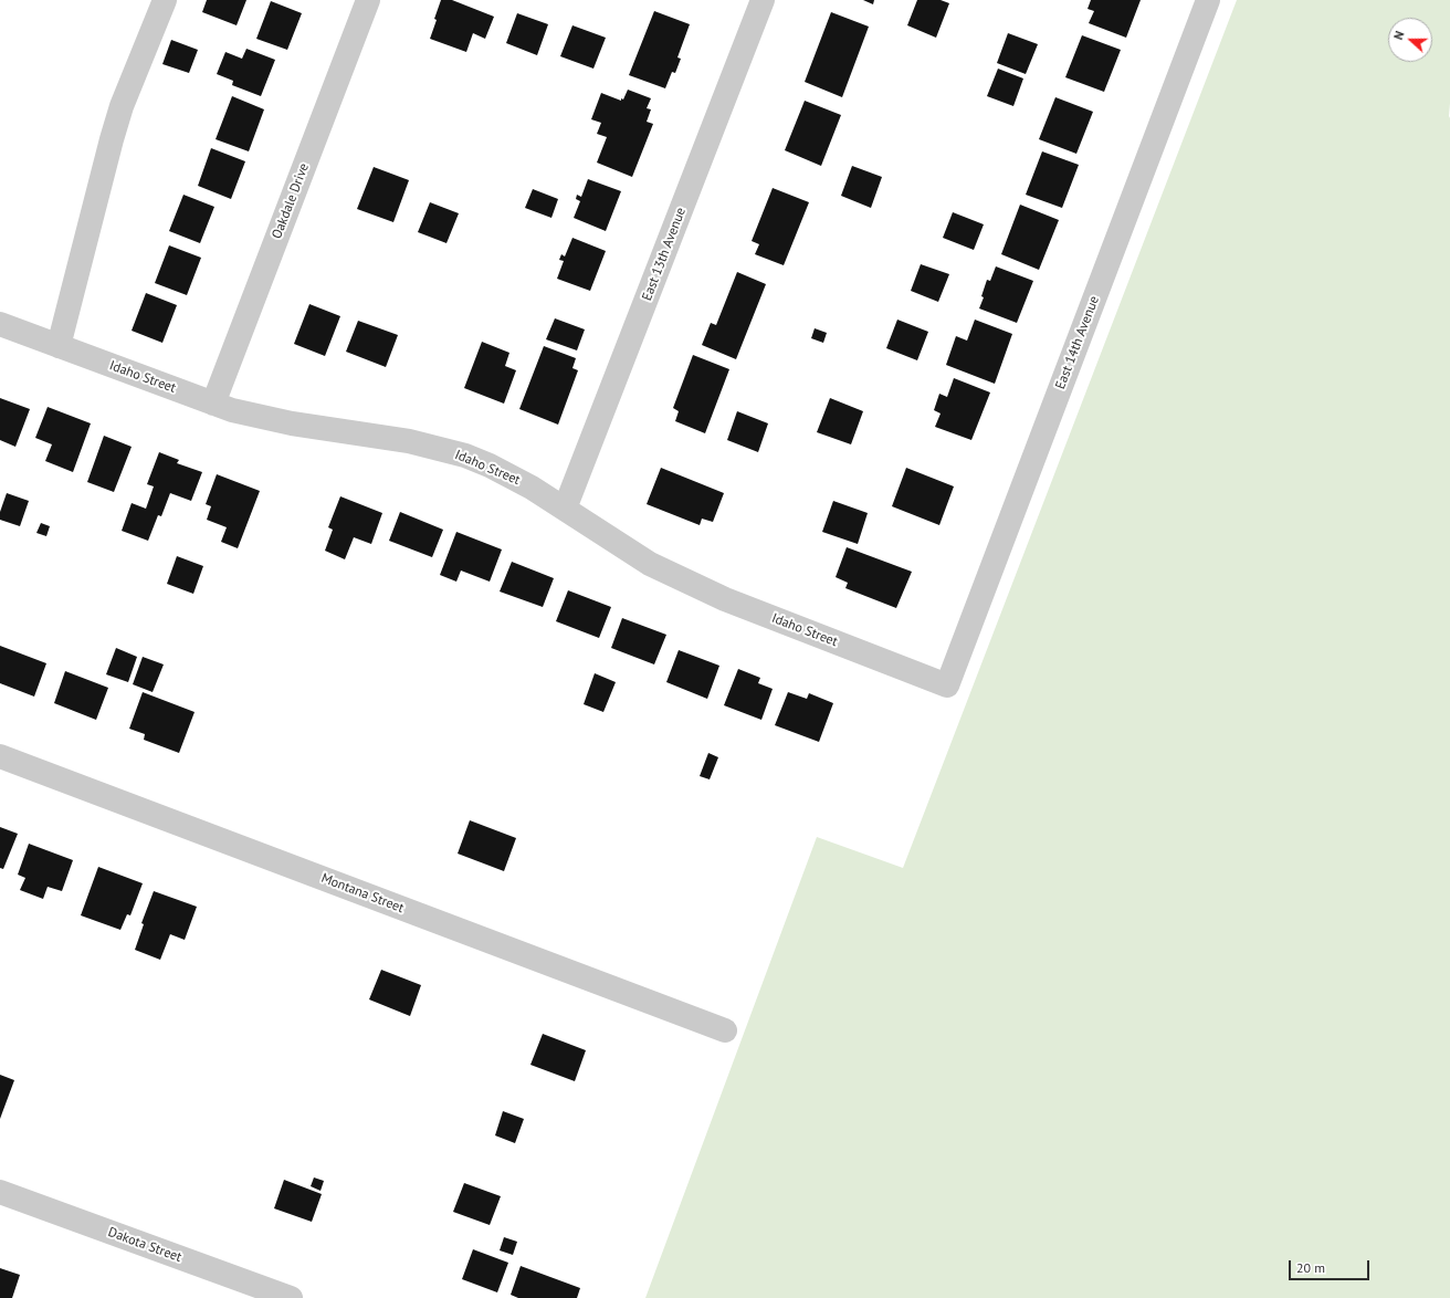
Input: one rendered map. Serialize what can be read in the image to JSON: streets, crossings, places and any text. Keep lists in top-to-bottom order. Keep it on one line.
{"streets":{"street":["Oakdale Drive","East 13th Avenue","East 14th Avenue","Idaho Street","Montana Street","Dakota Street"]},"crossings":[["Oakdale Drive","Idaho Street"],["East 13th Avenue","Idaho Street"],["East 14th Avenue","Idaho Street"]],"scale_bar":"20 m","north":"left"}
